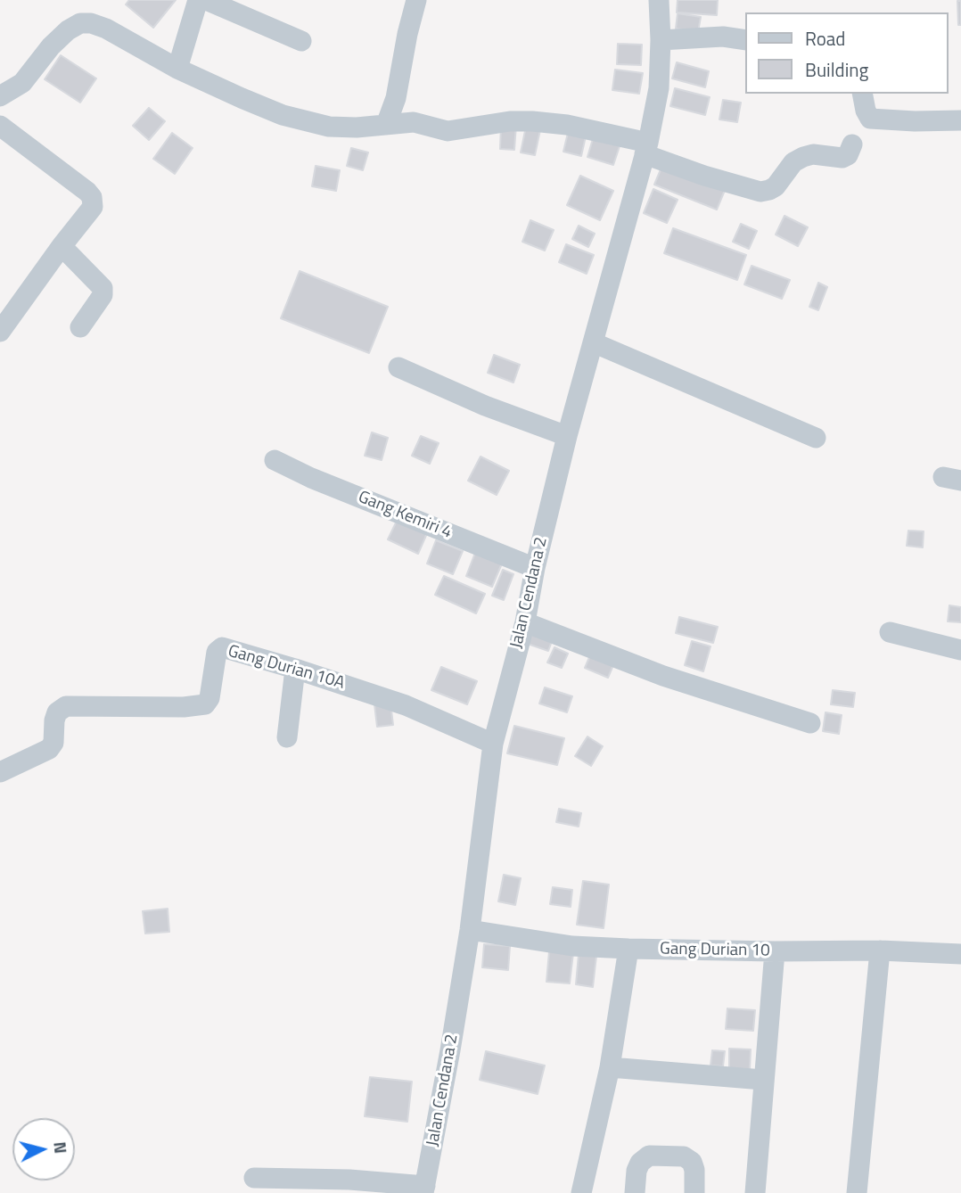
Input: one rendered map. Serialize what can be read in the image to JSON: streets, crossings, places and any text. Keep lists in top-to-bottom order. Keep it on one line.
{"streets":{"street":["Gang Kemiri 4","Jalan Cendana 2","Gang Durian 10A","Gang Durian 10"]},"crossings":[["Gang Kemiri 4","Jalan Cendana 2"],["Jalan Cendana 2","Gang Durian 10A"],["Jalan Cendana 2","Gang Durian 10"]],"legend":["Road","Building"],"north":"right"}
